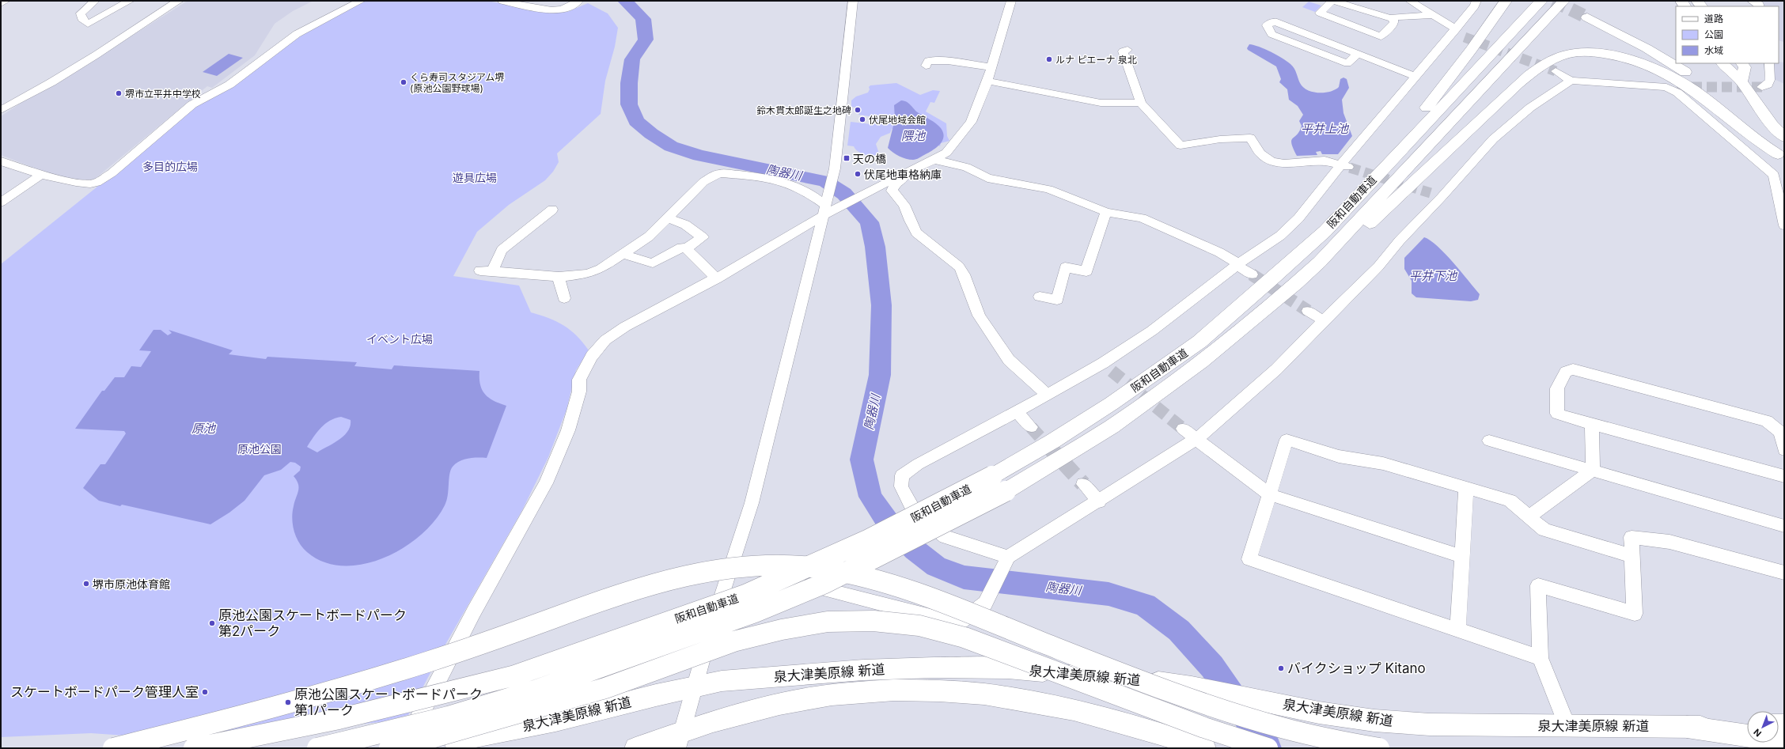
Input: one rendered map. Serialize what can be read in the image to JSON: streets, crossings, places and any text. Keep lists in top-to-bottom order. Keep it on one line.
{"streets":{"main road":["阪和自動車道","泉大津美原線 新道"]},"water":["平井上池","隈池","陶器川","平井下池","原池"],"parks":["多目的広場","遊具広場","イベント広場","原池公園"],"places":{"other":["ルナ ピエーナ 泉北","くら寿司スタジアム堺 (原池公園野球場)","堺市立平井中学校","鈴木貫太郎誕生之地碑","伏尾地域会館","伏尾地車格納庫","堺市原池体育館","原池公園スケートボードパーク 第2パーク","バイクショップ Kitano","スケートボードパーク管理人室","原池公園スケートボードパーク 第1パーク"],"transit":["天の橋"]},"legend":["道路","公園","水域"],"north":"bottom left"}
